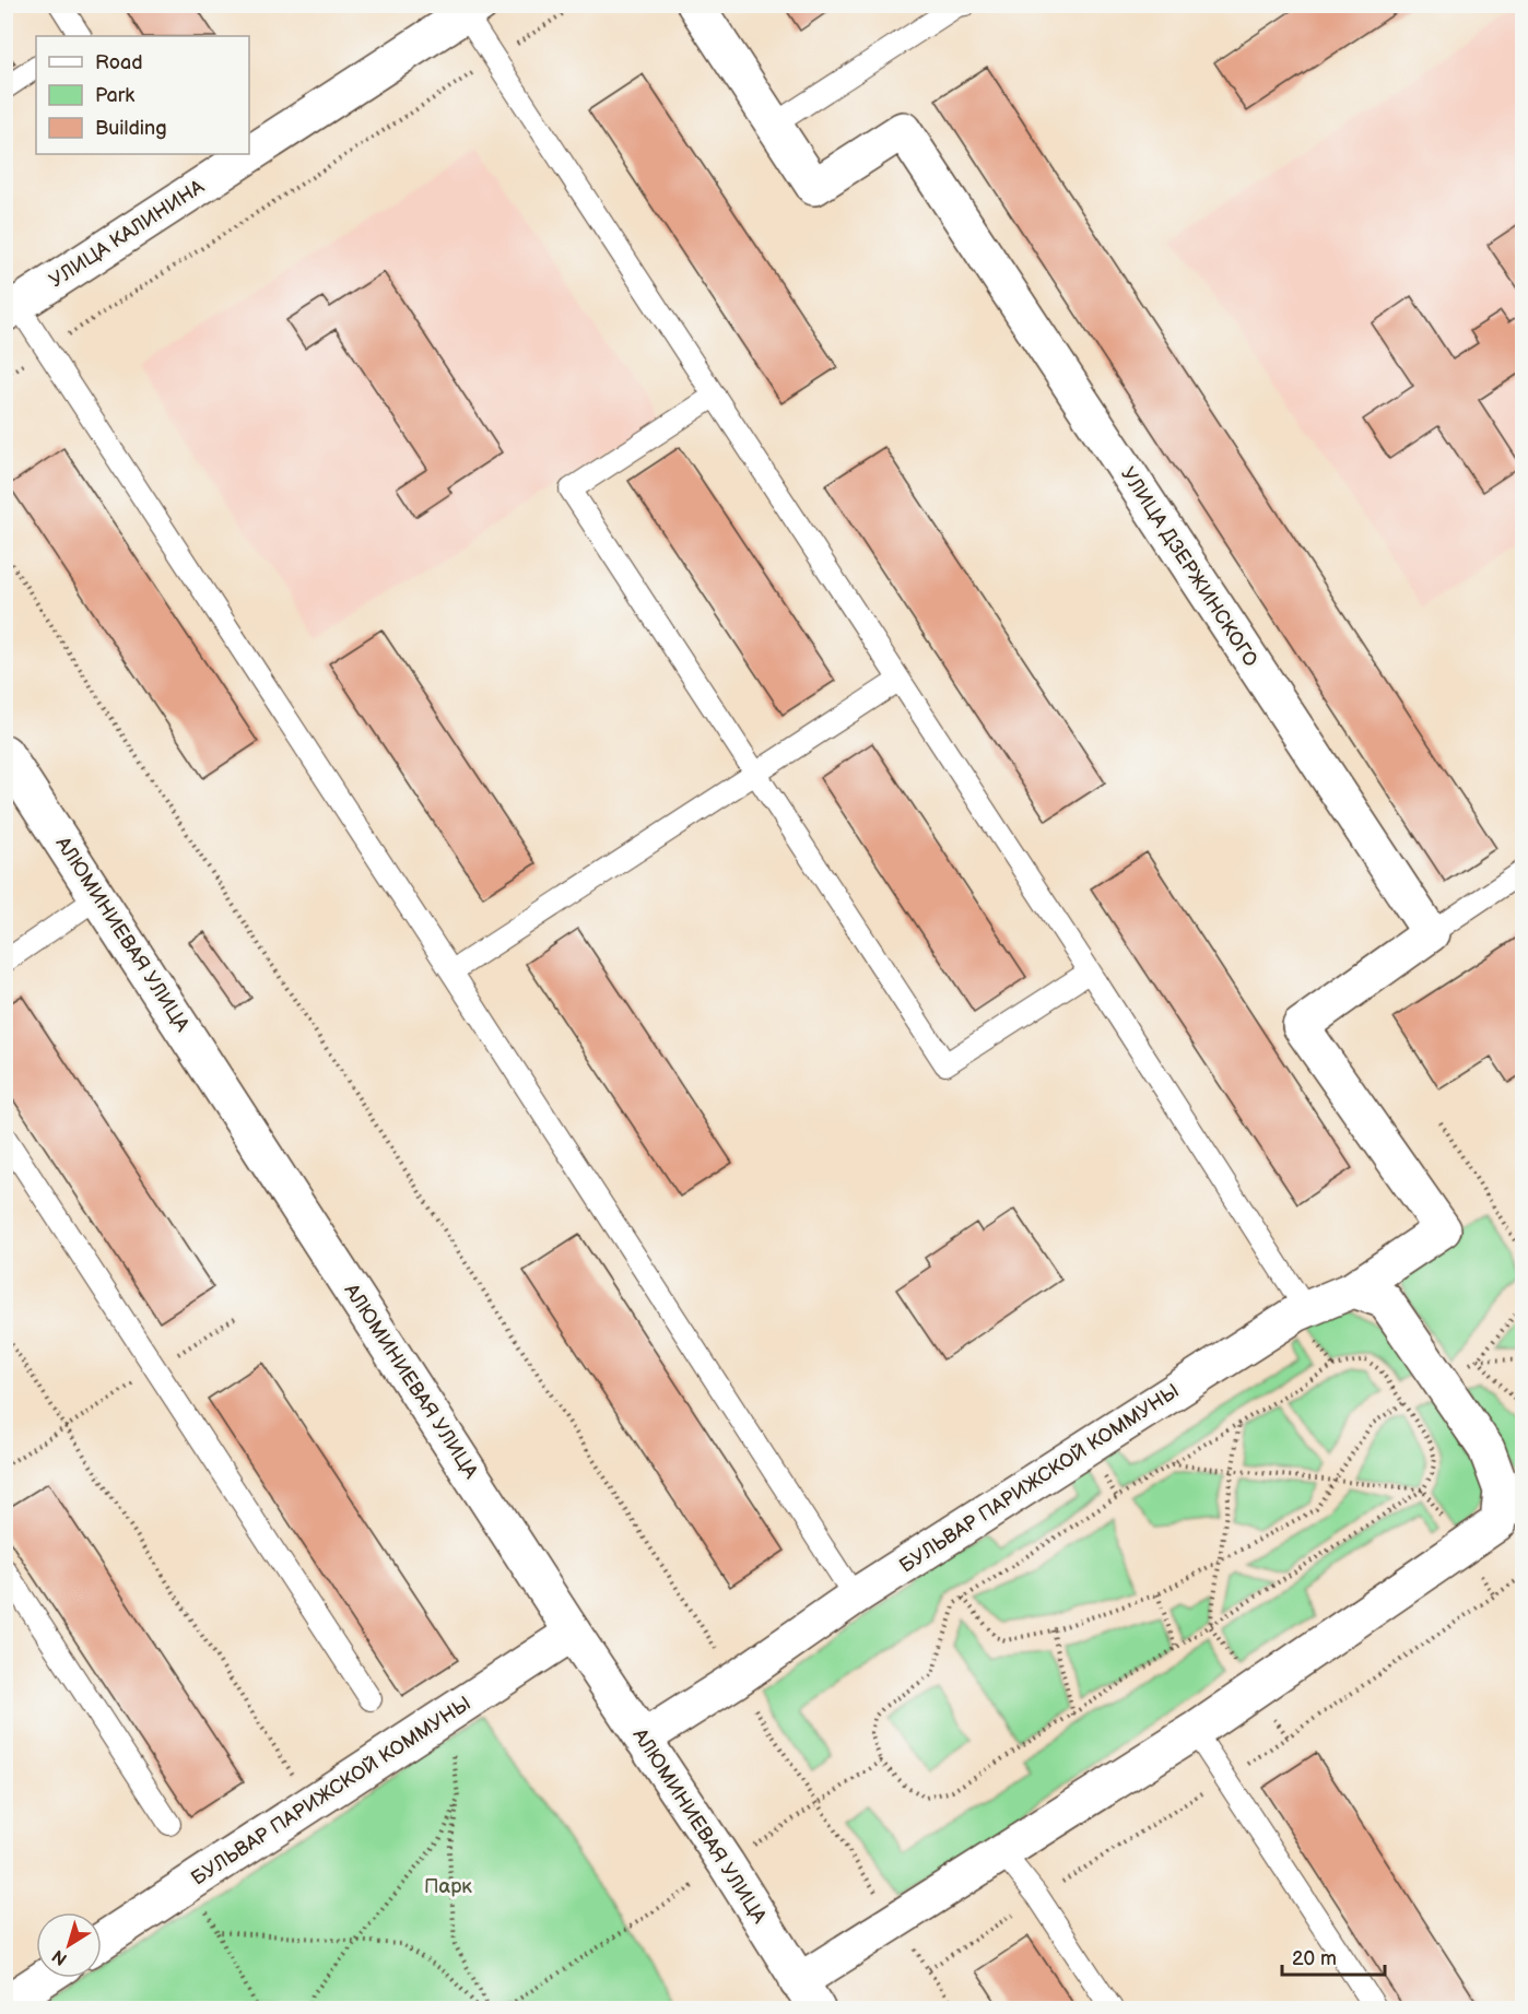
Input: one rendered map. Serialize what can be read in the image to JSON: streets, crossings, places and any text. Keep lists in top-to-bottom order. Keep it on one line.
{"streets":{"street":["УЛИЦА КАЛИНИНА","УЛИЦА ДЗЕРЖИНСКОГО","АЛЮМИНИЕВАЯ УЛИЦА","БУЛЬВАР ПАРИЖСКОЙ КОММУНЫ"]},"crossings":[["УЛИЦА ДЗЕРЖИНСКОГО","БУЛЬВАР ПАРИЖСКОЙ КОММУНЫ"],["АЛЮМИНИЕВАЯ УЛИЦА","БУЛЬВАР ПАРИЖСКОЙ КОММУНЫ"]],"parks":["Парк"],"legend":["Road","Park","Building"],"scale_bar":"20 m","north":"bottom left"}
